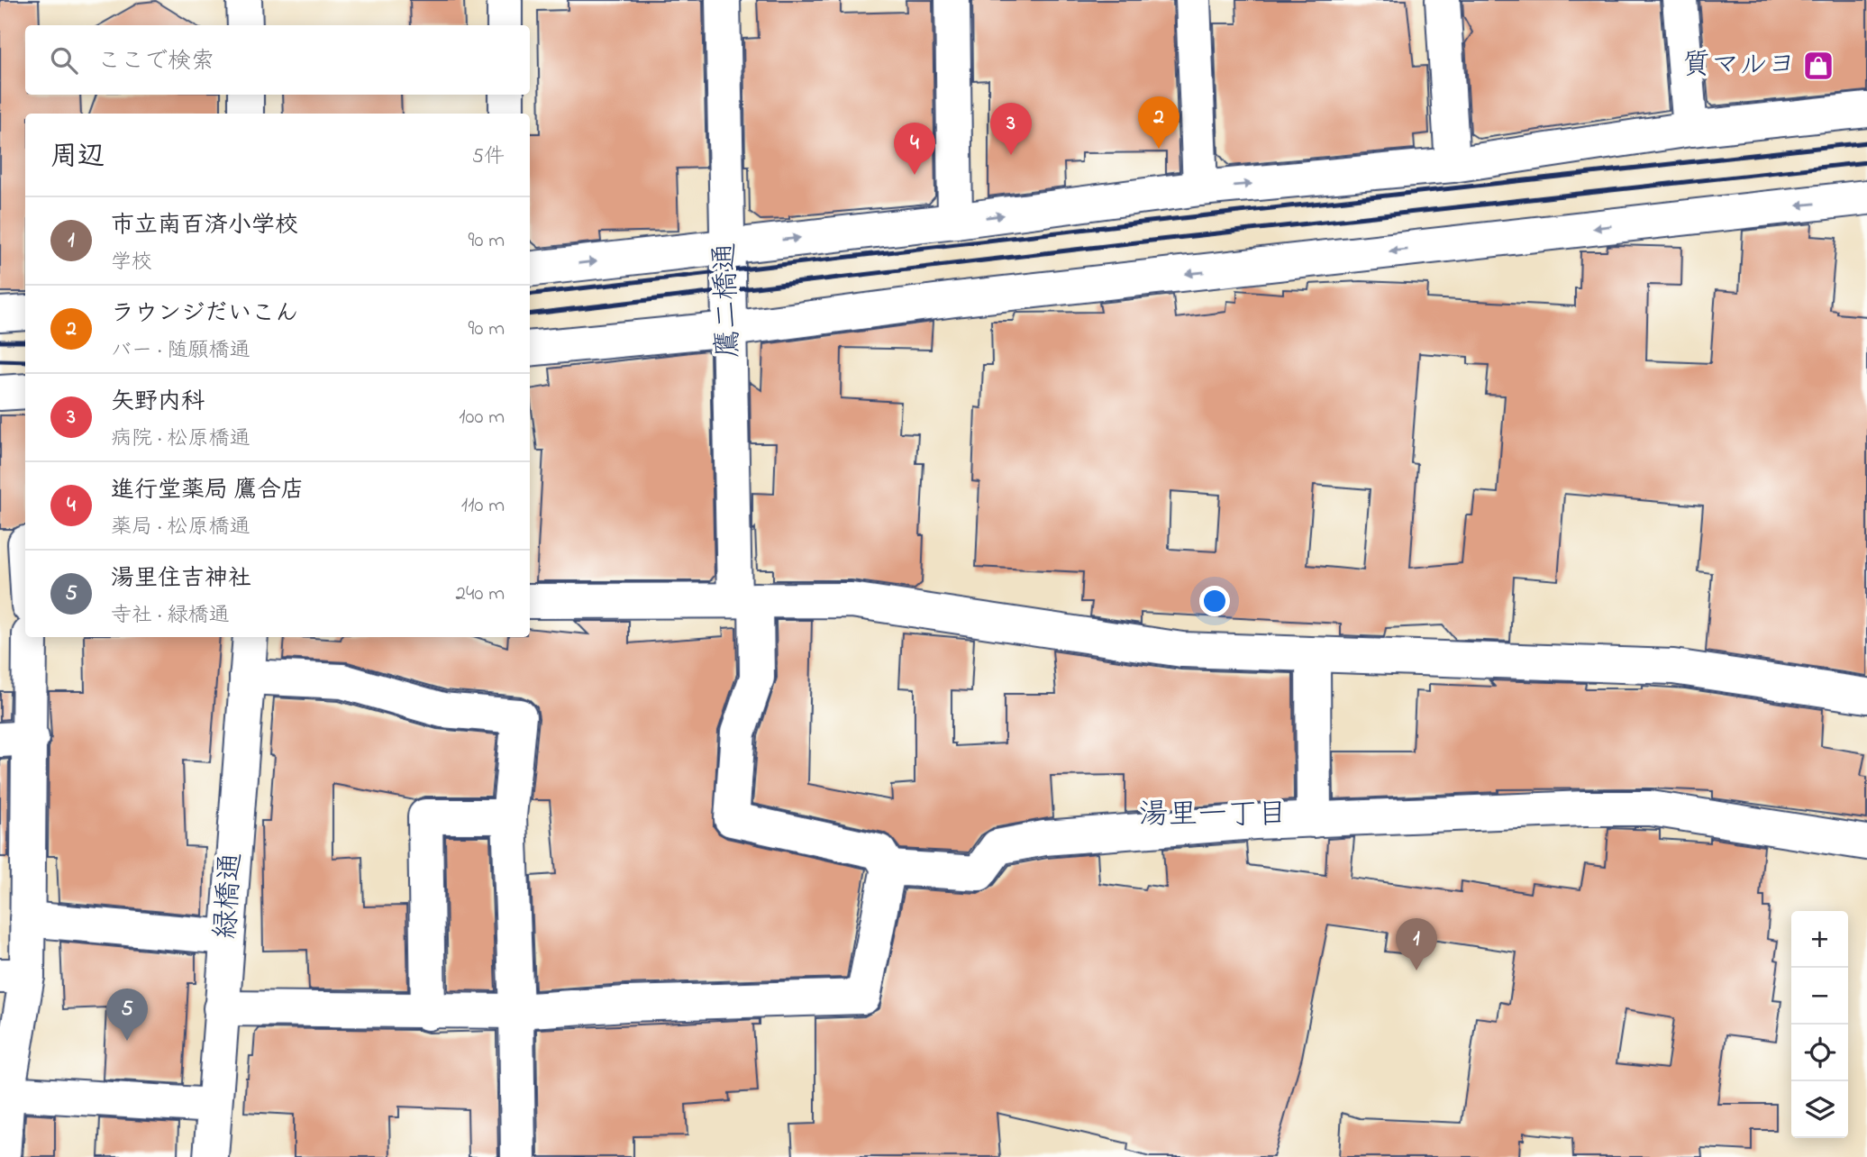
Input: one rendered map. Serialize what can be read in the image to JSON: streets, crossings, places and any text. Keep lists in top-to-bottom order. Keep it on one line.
{"streets":{"street":["鷹二橋通","緑橋通"]},"districts":["湯里一丁目"],"places":{"shop":["質マルヨ"]},"page":{"search":"ここで検索","pins":["2","3","4","1","5"],"heading":["周辺","5件"],"list":[{"mark":"1","name":"市立南百済小学校","note":"学校","value":"90 m"},{"mark":"2","name":"ラウンジだいこん","note":"バー · 随願橋通","value":"90 m"},{"mark":"3","name":"矢野内科","note":"病院 · 松原橋通","value":"100 m"},{"mark":"4","name":"進行堂薬局 鷹合店","note":"薬局 · 松原橋通","value":"110 m"},{"mark":"5","name":"湯里住吉神社","note":"寺社 · 緑橋通","value":"240 m"}],"map_buttons":["+","−"]}}
